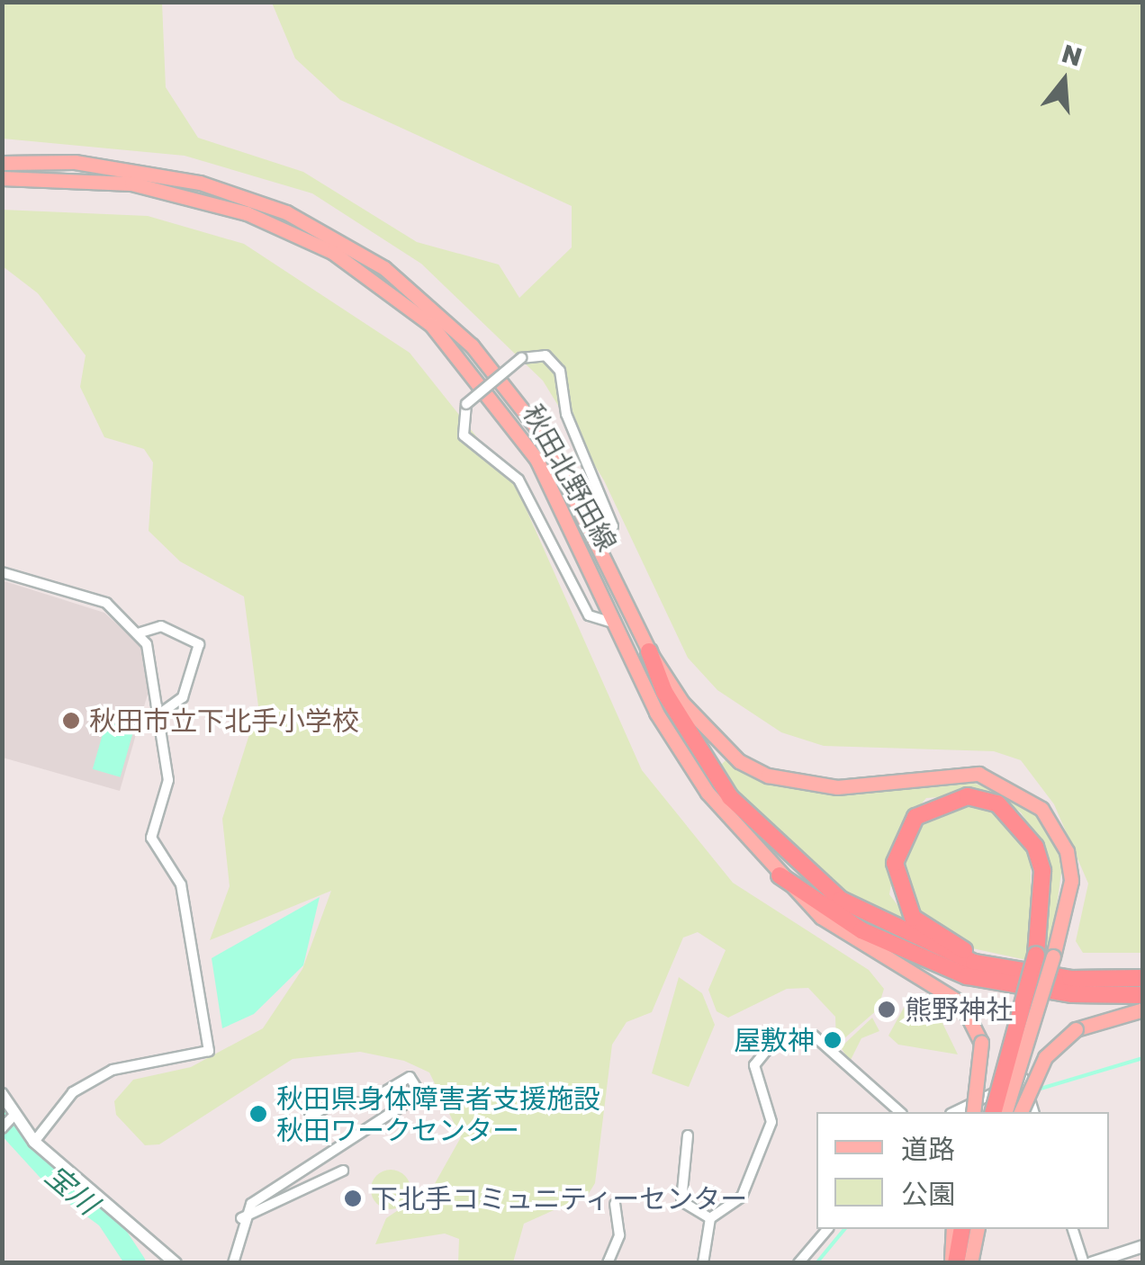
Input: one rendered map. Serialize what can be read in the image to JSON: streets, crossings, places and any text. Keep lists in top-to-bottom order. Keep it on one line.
{"streets":{"main road":["秋田北野田線"]},"water":["宝川"],"places":["秋田市立下北手小学校","熊野神社","屋敷神","秋田県身体障害者支援施設 秋田ワークセンター","下北手コミュニティーセンター"],"legend":["道路","公園"],"north":"top"}
